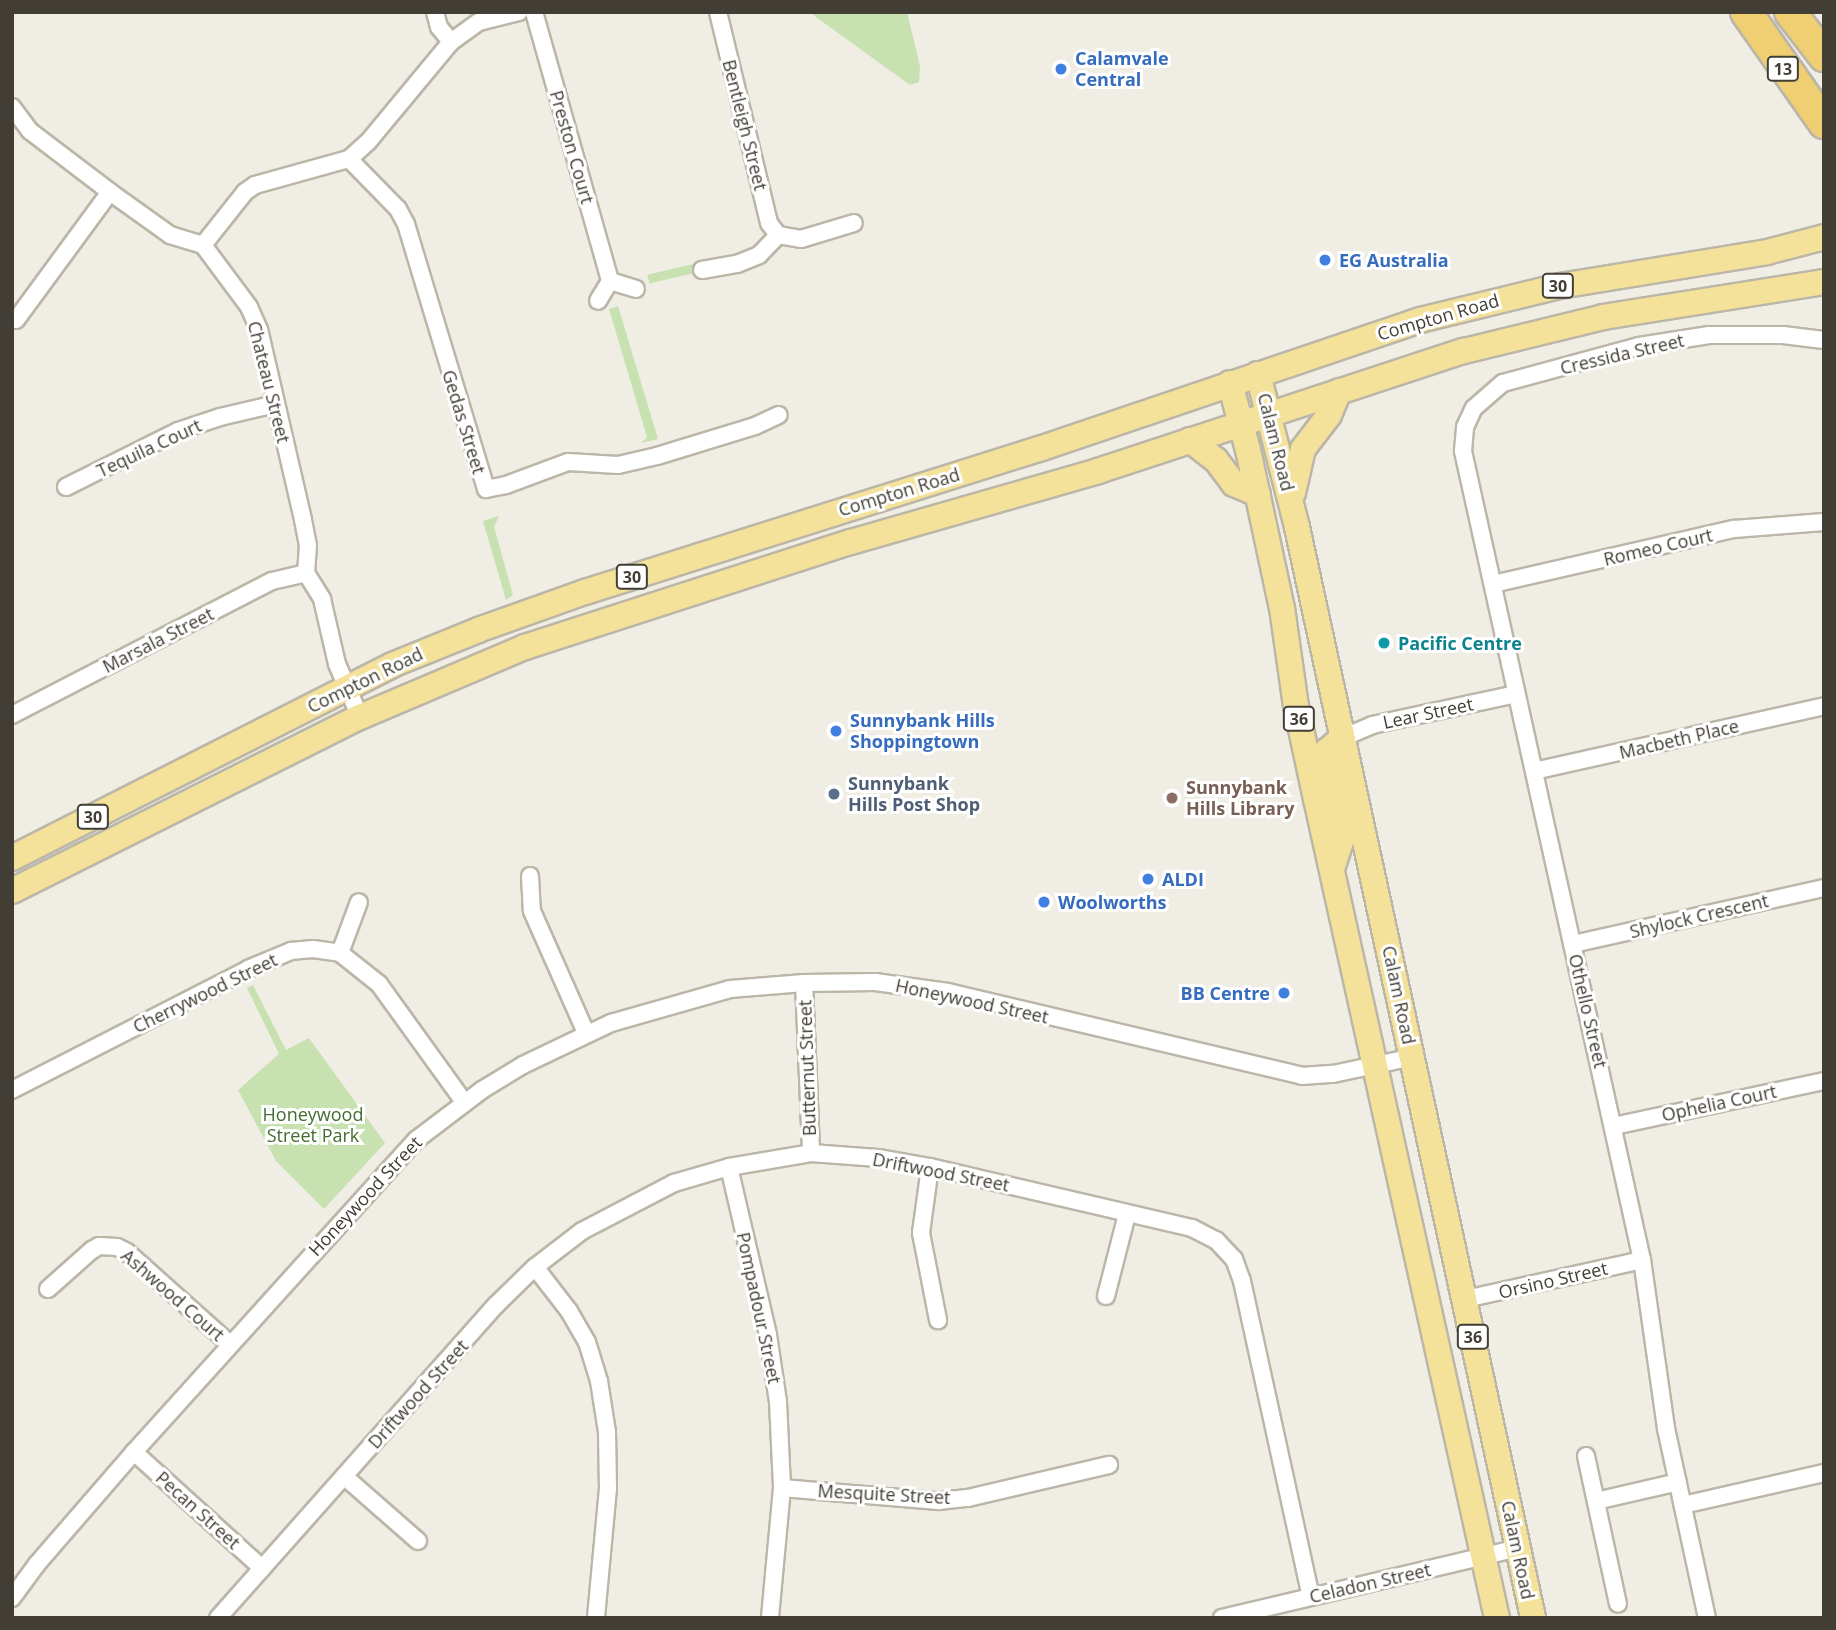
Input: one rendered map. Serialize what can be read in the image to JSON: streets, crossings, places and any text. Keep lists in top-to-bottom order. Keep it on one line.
{"streets":{"highway":["13"],"main road":["30","Compton Road","Calam Road","36"],"street":["Bentleigh Street","Preston Court","Cressida Street","Chateau Street","Gedas Street","Tequila Court","Romeo Court","Marsala Street","Lear Street","Macbeth Place","Shylock Crescent","Cherrywood Street","Honeywood Street","Othello Street","Butternut Street","Ophelia Court","Driftwood Street","Orsino Street","Ashwood Court","Pompadour Street","Mesquite Street","Pecan Street","Celadon Street"]},"crossings":[["Compton Road","Calam Road"],["Cressida Street","Othello Street"],["Chateau Street","Tequila Court"],["Chateau Street","Marsala Street"],["Calam Road","Lear Street"],["Calam Road","Honeywood Street"],["Calam Road","Orsino Street"],["Calam Road","Celadon Street"],["Romeo Court","Othello Street"],["Lear Street","Othello Street"],["Macbeth Place","Othello Street"],["Shylock Crescent","Othello Street"],["Honeywood Street","Butternut Street"],["Honeywood Street","Ashwood Court"],["Honeywood Street","Pecan Street"],["Othello Street","Ophelia Court"],["Othello Street","Orsino Street"],["Butternut Street","Driftwood Street"],["Driftwood Street","Pompadour Street"],["Driftwood Street","Pecan Street"],["Driftwood Street","Celadon Street"],["Pompadour Street","Mesquite Street"]],"parks":["Honeywood Street Park"],"places":["Calamvale Central","EG Australia","Pacific Centre","Sunnybank Hills Shoppingtown","Sunnybank Hills Post Shop","Sunnybank Hills Library","ALDI","Woolworths","BB Centre"]}
